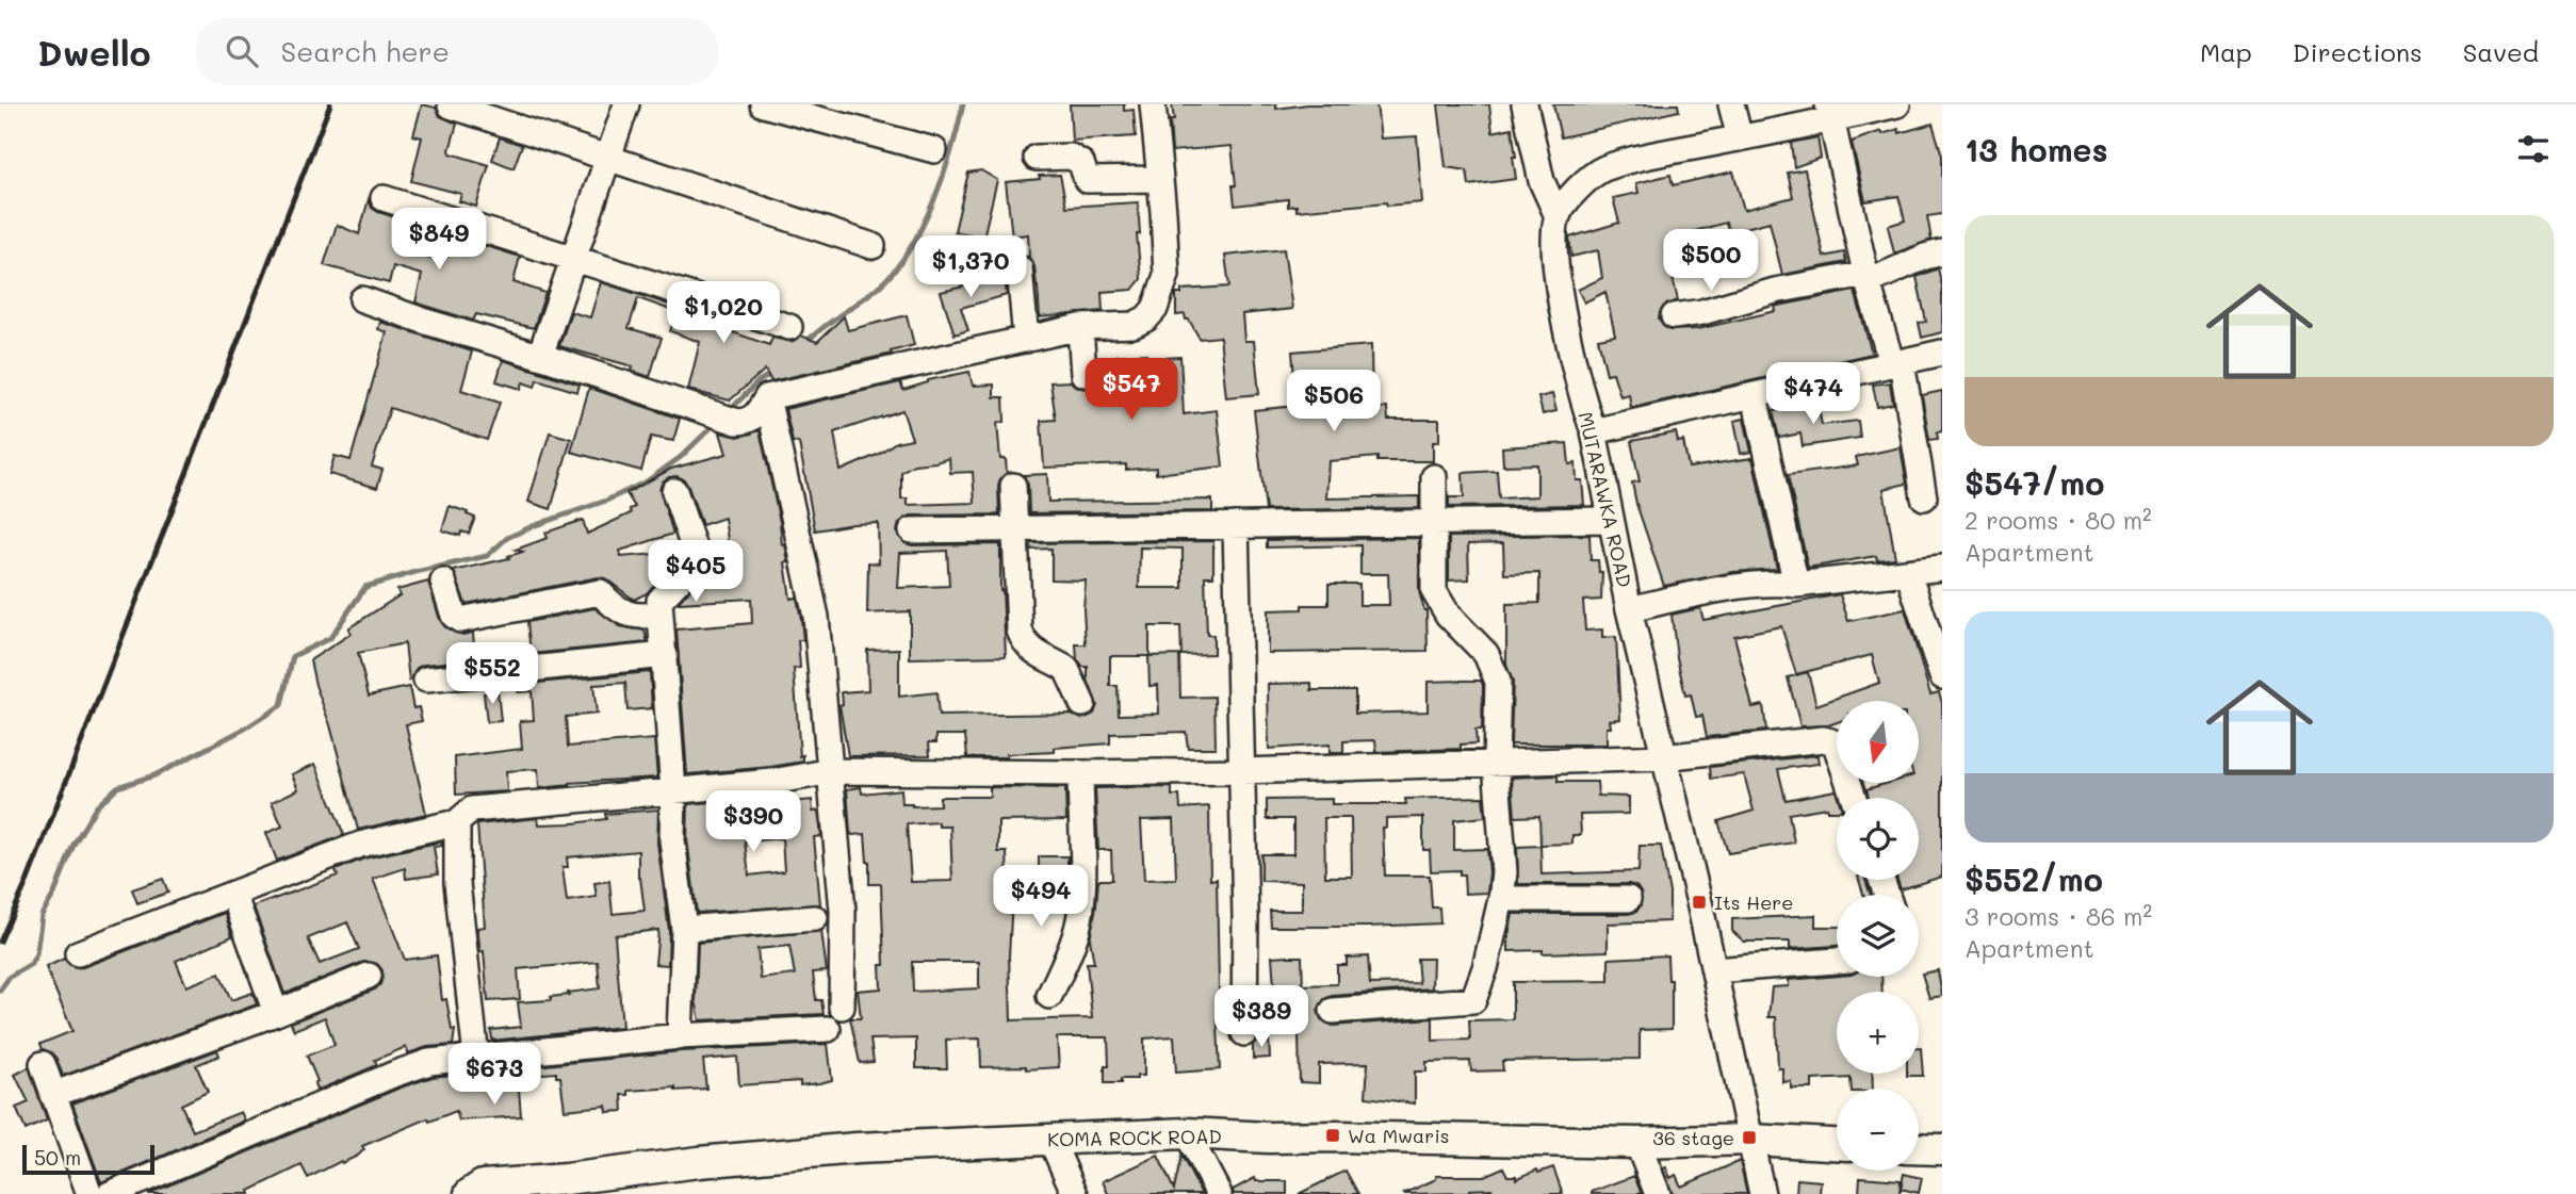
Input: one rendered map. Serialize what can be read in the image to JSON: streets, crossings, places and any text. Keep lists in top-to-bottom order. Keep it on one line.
{"streets":{"main road":["KOMA ROCK ROAD"],"street":["MUTARAWKA ROAD"]},"crossings":[["MUTARAWKA ROAD","KOMA ROCK ROAD"]],"places":{"transit":["Its Here","Wa Mwaris","36 stage"]},"scale_bar":"50 m","north":"bottom","page":{"header":"Dwello","search":"Search here","nav":["Map","Directions","Saved"],"heading":"13 homes","list":[{"name":"$547/mo","note":"2 rooms · 80 m² · Apartment"},{"name":"$552/mo","note":"3 rooms · 86 m² · Apartment"}],"price":["$849","$500","$1,370","$1,020","$547","$474","$506","$405","$552","$390","$494","$389","$673"],"map_buttons":["+","−"],"scale":"50 m"}}
